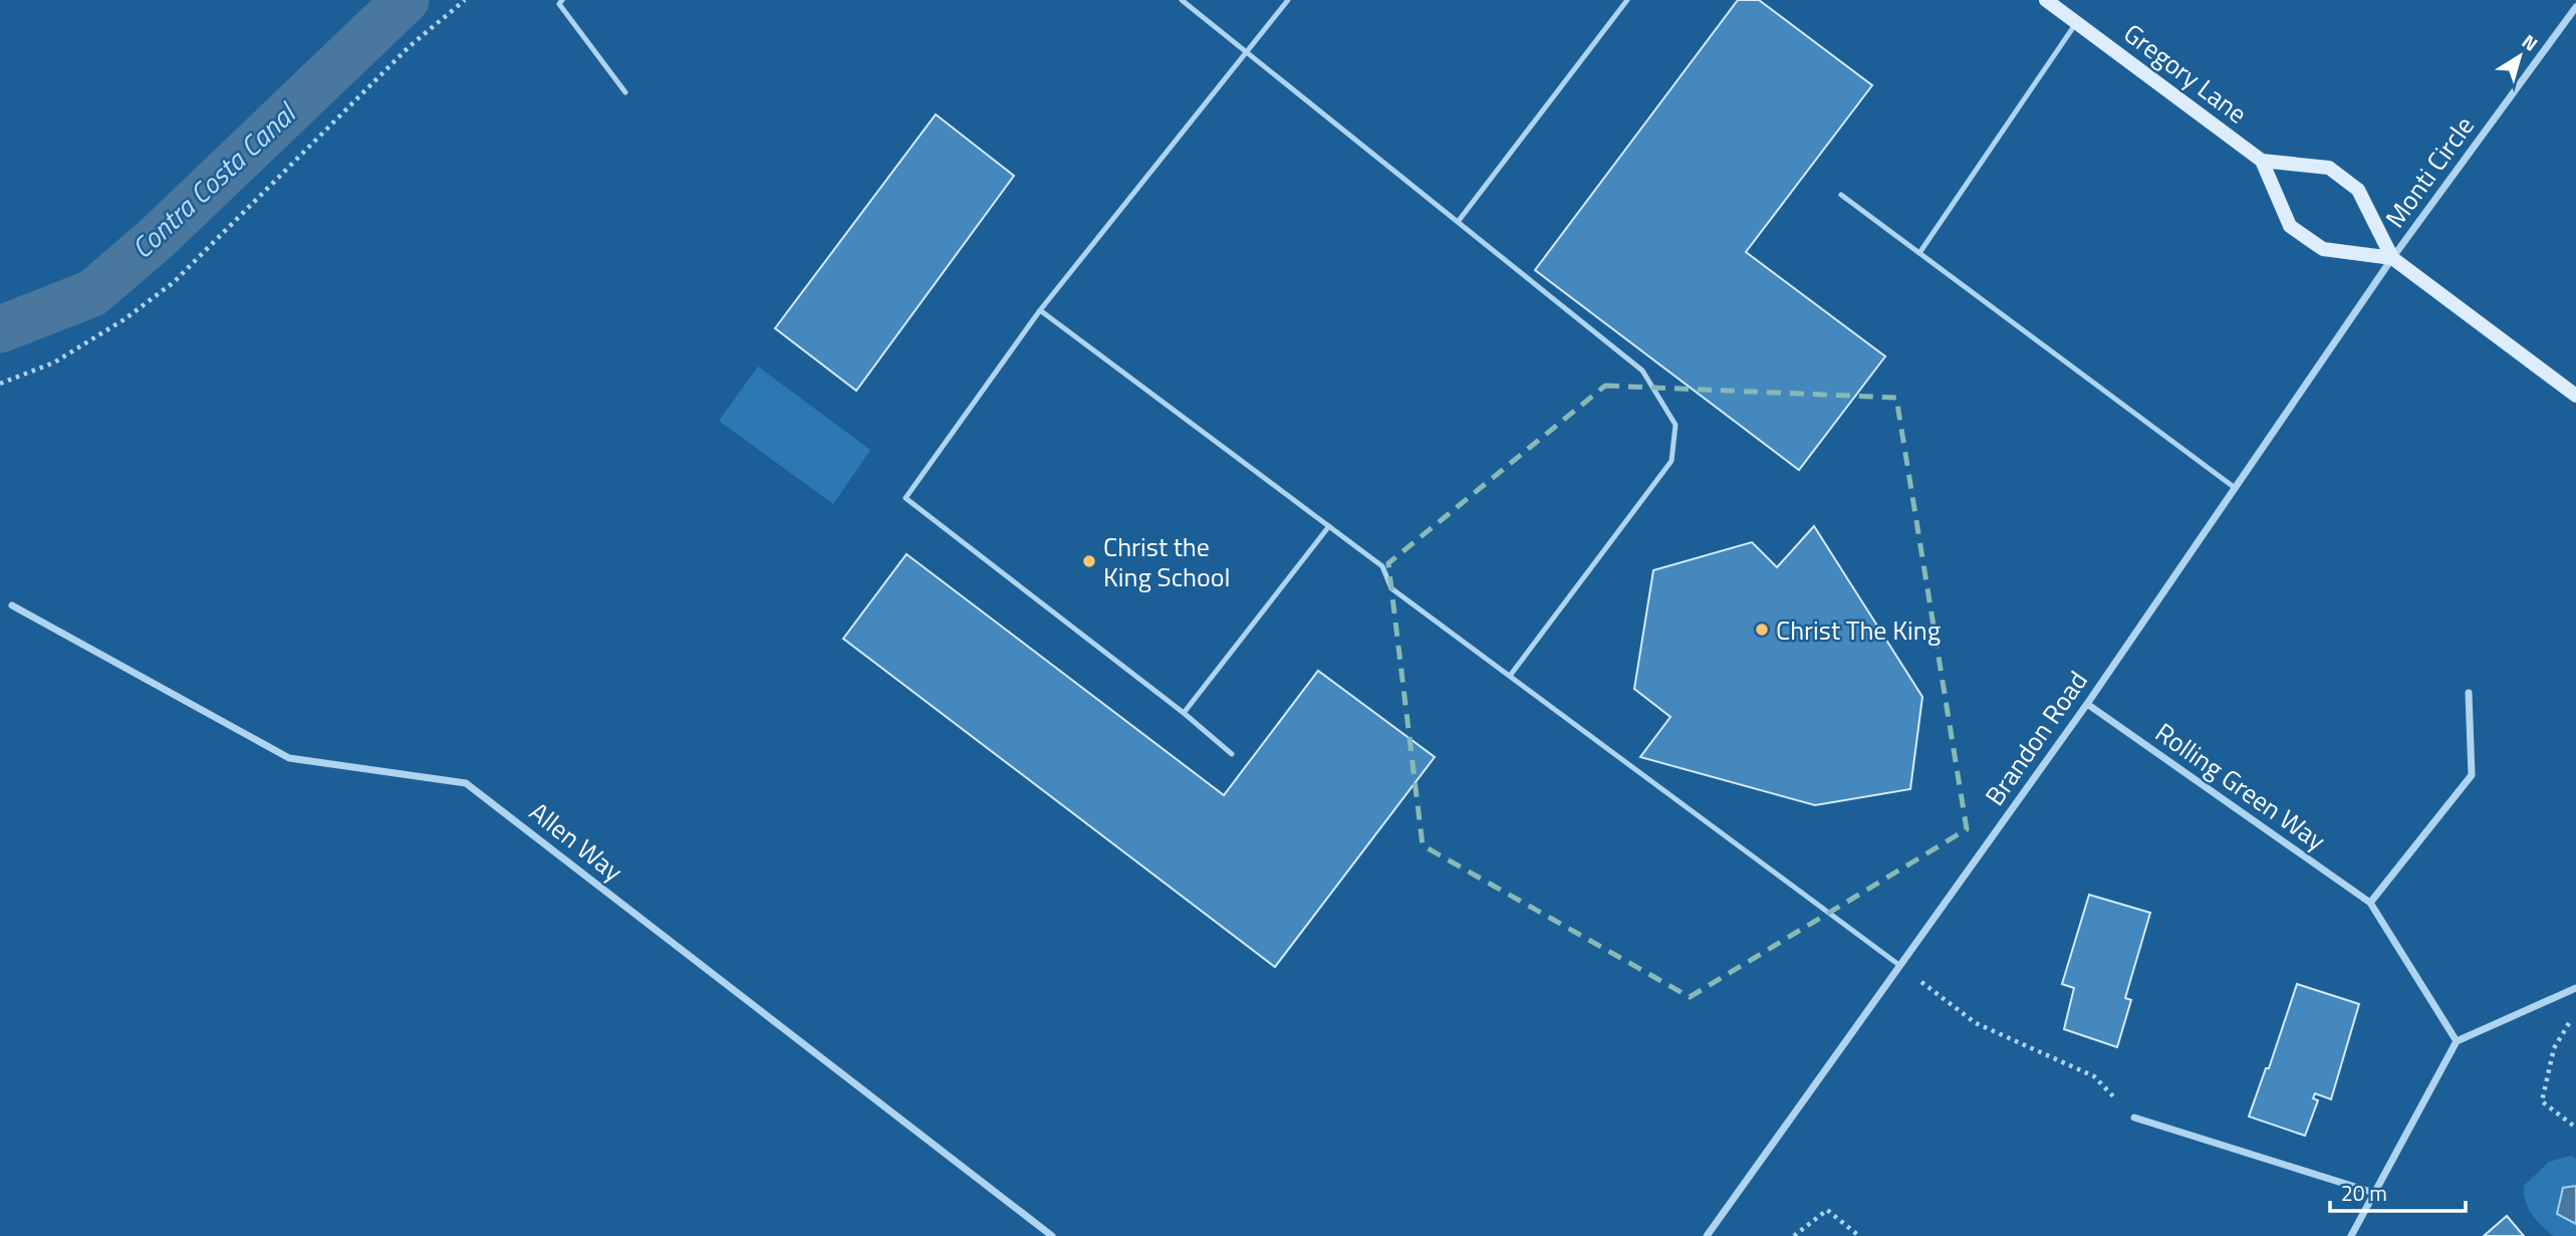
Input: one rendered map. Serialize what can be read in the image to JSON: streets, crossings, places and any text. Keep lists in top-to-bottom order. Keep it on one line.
{"streets":{"main road":["Gregory Lane"],"street":["Monti Circle","Brandon Road","Rolling Green Way","Allen Way"]},"crossings":[["Monti Circle","Brandon Road"],["Brandon Road","Rolling Green Way"]],"water":["Contra Costa Canal"],"places":["Christ the King School","Christ The King"],"scale_bar":"20 m","north":"top right"}
